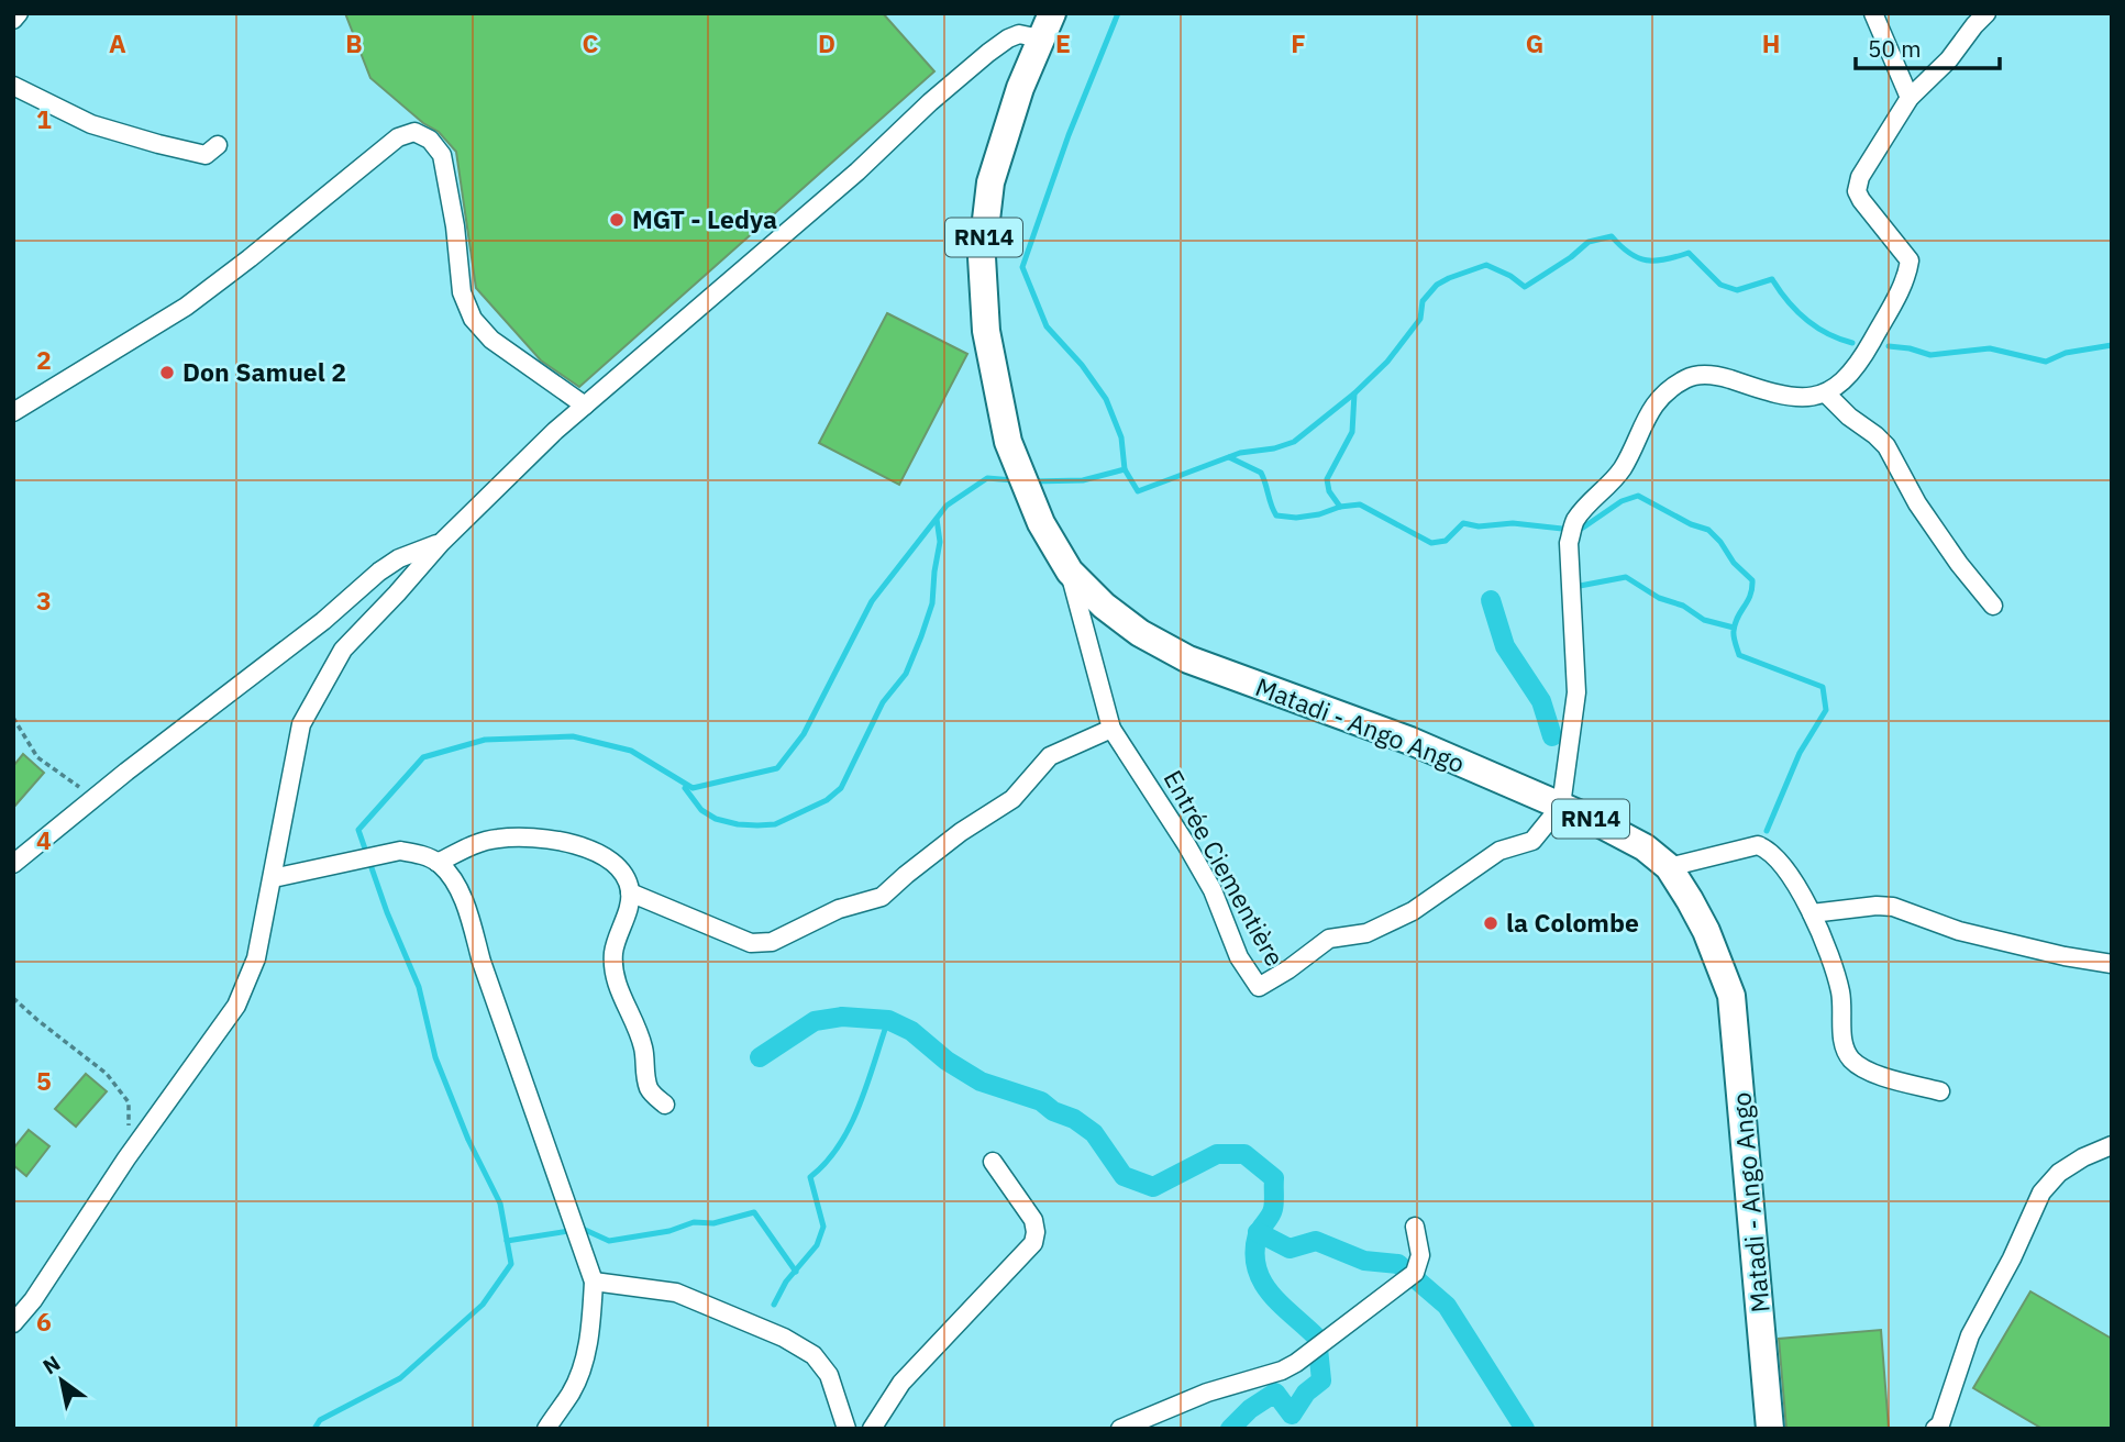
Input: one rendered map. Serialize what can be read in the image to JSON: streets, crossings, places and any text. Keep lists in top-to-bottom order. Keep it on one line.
{"streets":{"highway":["RN14","Matadi - Ango Ango"],"street":["Entrée Ciementière"]},"crossings":[["Matadi - Ango Ango","Entrée Ciementière"]],"places":["MGT - Ledya","Don Samuel 2","la Colombe"],"scale_bar":"50 m","north":"top left","grid":{"columns":["A","B","C","D","E","F","G","H"],"rows":["1","2","3","4","5","6"]}}
